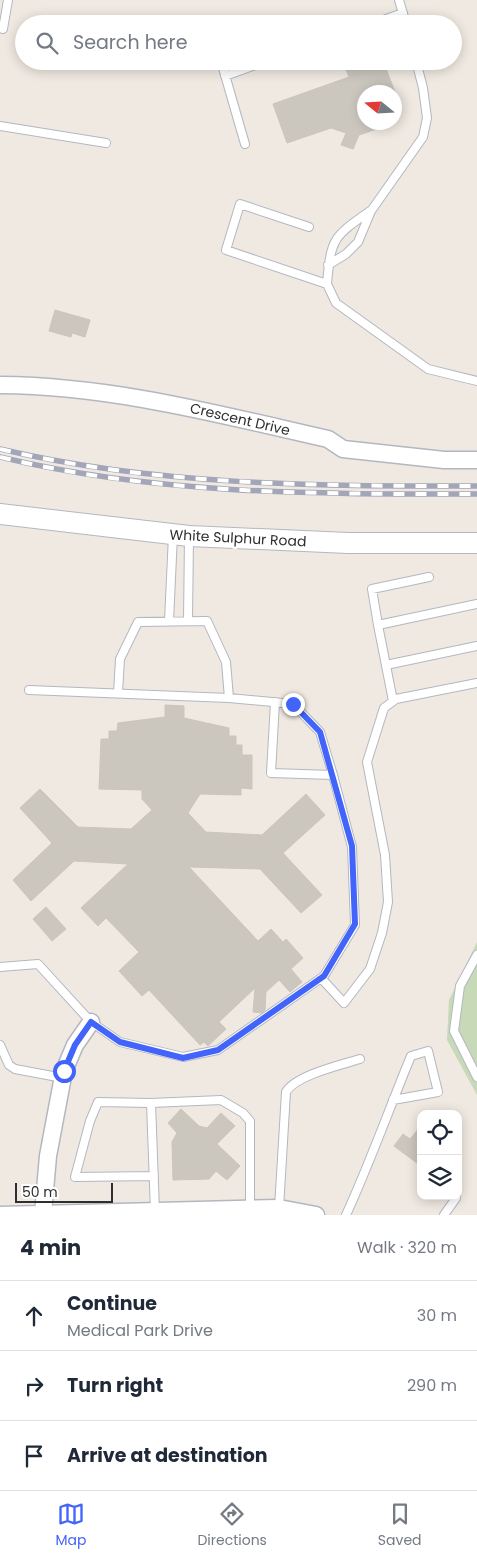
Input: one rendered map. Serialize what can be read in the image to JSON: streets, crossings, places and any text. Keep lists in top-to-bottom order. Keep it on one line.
{"streets":{"street":["Crescent Drive","White Sulphur Road"]},"scale_bar":"50 m","north":"left","page":{"search":"Search here","scale":"50 m","heading":["4 min","Walk · 320 m"],"list":[["Continue","Medical Park Drive","30 m"],["Turn right","290 m"],"Arrive at destination"],"nav":["Map","Directions","Saved"]}}
